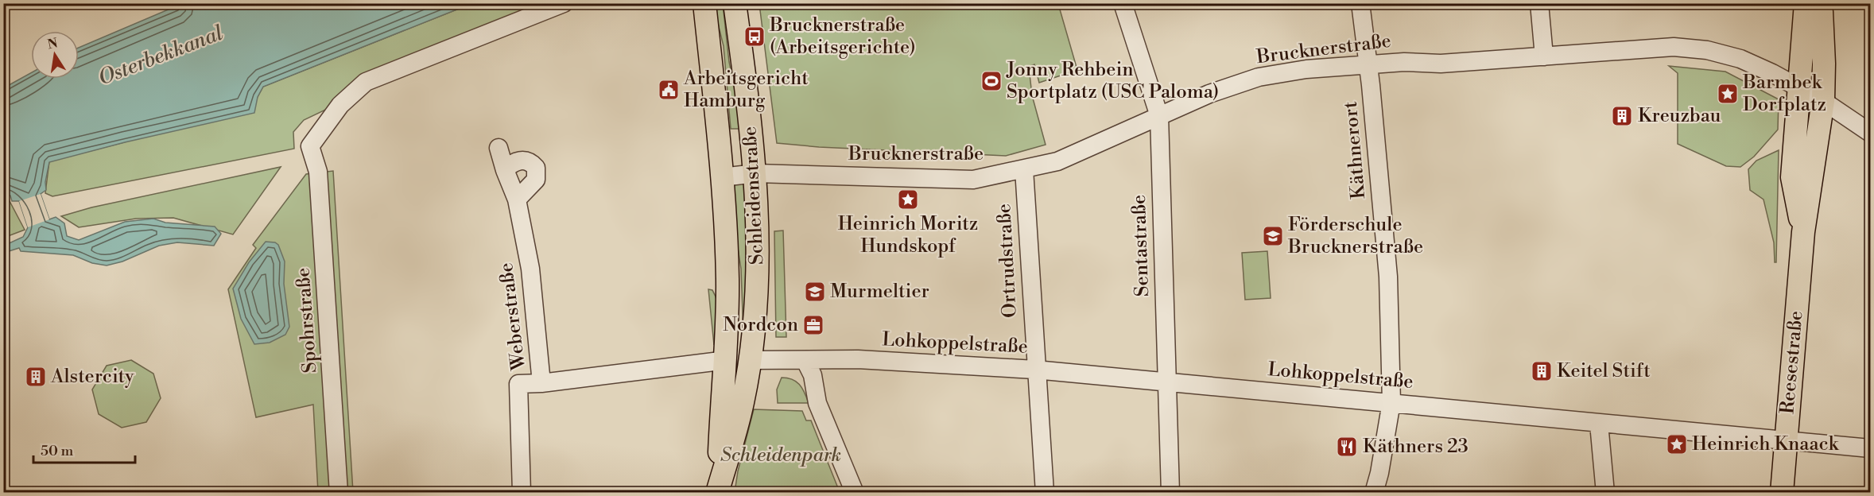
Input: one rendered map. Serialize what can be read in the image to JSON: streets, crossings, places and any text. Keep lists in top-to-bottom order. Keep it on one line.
{"streets":{"main road":["Schleidenstraße","Reesestraße"],"street":["Brucknerstraße","Käthnerort","Sentastraße","Ortrudstraße","Weberstraße","Spohrstraße","Lohkoppelstraße"]},"crossings":[["Brucknerstraße","Käthnerort"],["Brucknerstraße","Schleidenstraße"],["Brucknerstraße","Sentastraße"],["Brucknerstraße","Ortrudstraße"],["Brucknerstraße","Reesestraße"],["Käthnerort","Lohkoppelstraße"],["Schleidenstraße","Lohkoppelstraße"],["Sentastraße","Lohkoppelstraße"],["Ortrudstraße","Lohkoppelstraße"],["Lohkoppelstraße","Reesestraße"]],"water":["Osterbekkanal"],"parks":["Schleidenpark"],"places":{"bus stop":["Brucknerstraße (Arbeitsgerichte)"],"sports":["Jonny Rehbein Sportplatz (USC Paloma)"],"public building":["Arbeitsgericht Hamburg"],"place":["Barmbek Dorfplatz","Heinrich Moritz Hundskopf","Heinrich Knaack"],"building":["Kreuzbau","Keitel Stift","Alstercity"],"school or university":["Förderschule Brucknerstraße","Murmeltier"],"office":["Nordcon"],"restaurant":["Käthners 23"]},"scale_bar":"50 m","north":"top"}
